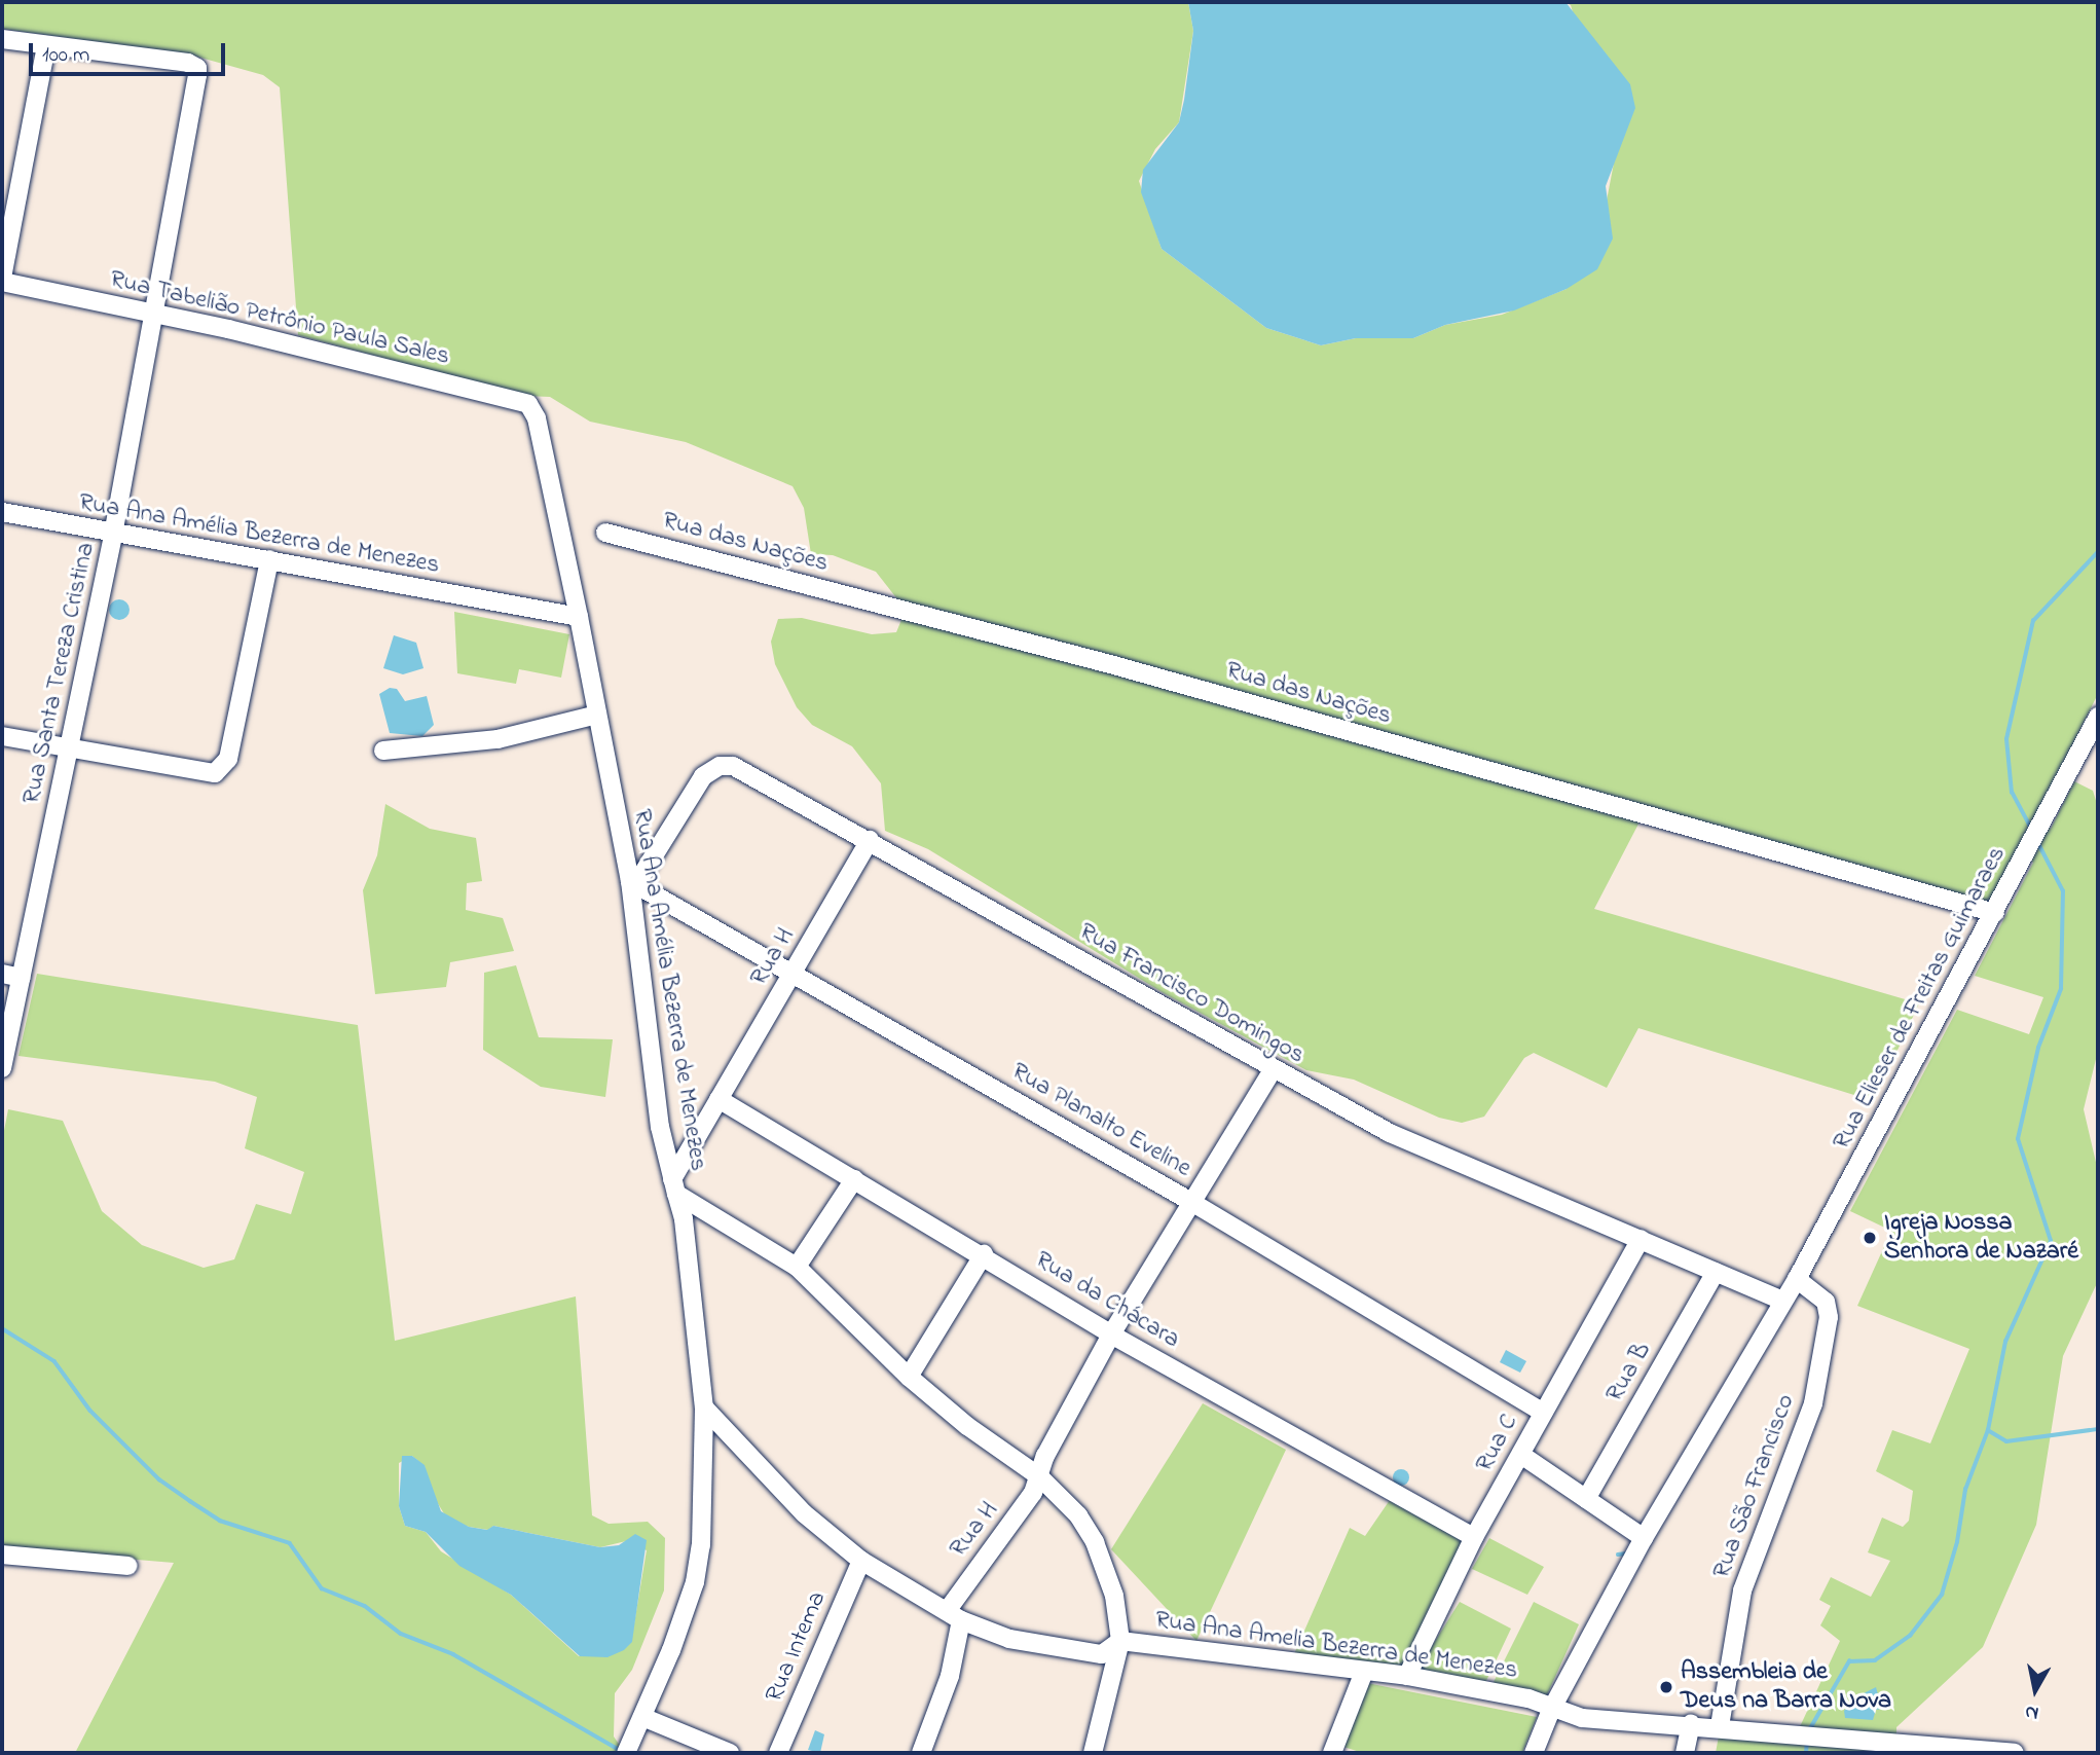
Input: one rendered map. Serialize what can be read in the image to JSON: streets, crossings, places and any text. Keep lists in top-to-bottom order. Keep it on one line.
{"streets":{"street":["Rua Tabelião Petrônio Paula Sales","Rua Ana Amélia Bezerra de Menezes","Rua das Nações","Rua Santa Tereza Cristina","Rua H","Rua Francisco Domingos","Rua Elieser de Freitas Guimaraes","Rua Planalto Eveline","Rua da Chácara","Rua B","Rua C","Rua São Francisco","Rua Ana Amelia Bezerra de Menezes","Rua Intema"]},"crossings":[["Rua Tabelião Petrônio Paula Sales","Rua Ana Amélia Bezerra de Menezes"],["Rua Tabelião Petrônio Paula Sales","Rua Santa Tereza Cristina"],["Rua Ana Amélia Bezerra de Menezes","Rua Santa Tereza Cristina"],["Rua Ana Amélia Bezerra de Menezes","Rua H"],["Rua Ana Amélia Bezerra de Menezes","Rua Francisco Domingos"],["Rua Ana Amélia Bezerra de Menezes","Rua Planalto Eveline"],["Rua Ana Amélia Bezerra de Menezes","Rua Ana Amelia Bezerra de Menezes"],["Rua das Nações","Rua Elieser de Freitas Guimaraes"],["Rua H","Rua Francisco Domingos"],["Rua H","Rua Planalto Eveline"],["Rua H","Rua da Chácara"],["Rua Francisco Domingos","Rua Elieser de Freitas Guimaraes"],["Rua Francisco Domingos","Rua Planalto Eveline"],["Rua Francisco Domingos","Rua B"],["Rua Francisco Domingos","Rua C"],["Rua Elieser de Freitas Guimaraes","Rua São Francisco"],["Rua Elieser de Freitas Guimaraes","Rua Ana Amelia Bezerra de Menezes"],["Rua Planalto Eveline","Rua C"],["Rua da Chácara","Rua C"],["Rua C","Rua Ana Amelia Bezerra de Menezes"],["Rua São Francisco","Rua Ana Amelia Bezerra de Menezes"]],"places":["Igreja Nossa Senhora de Nazaré","Assembleia de Deus na Barra Nova"],"scale_bar":"100 m","north":"bottom"}
